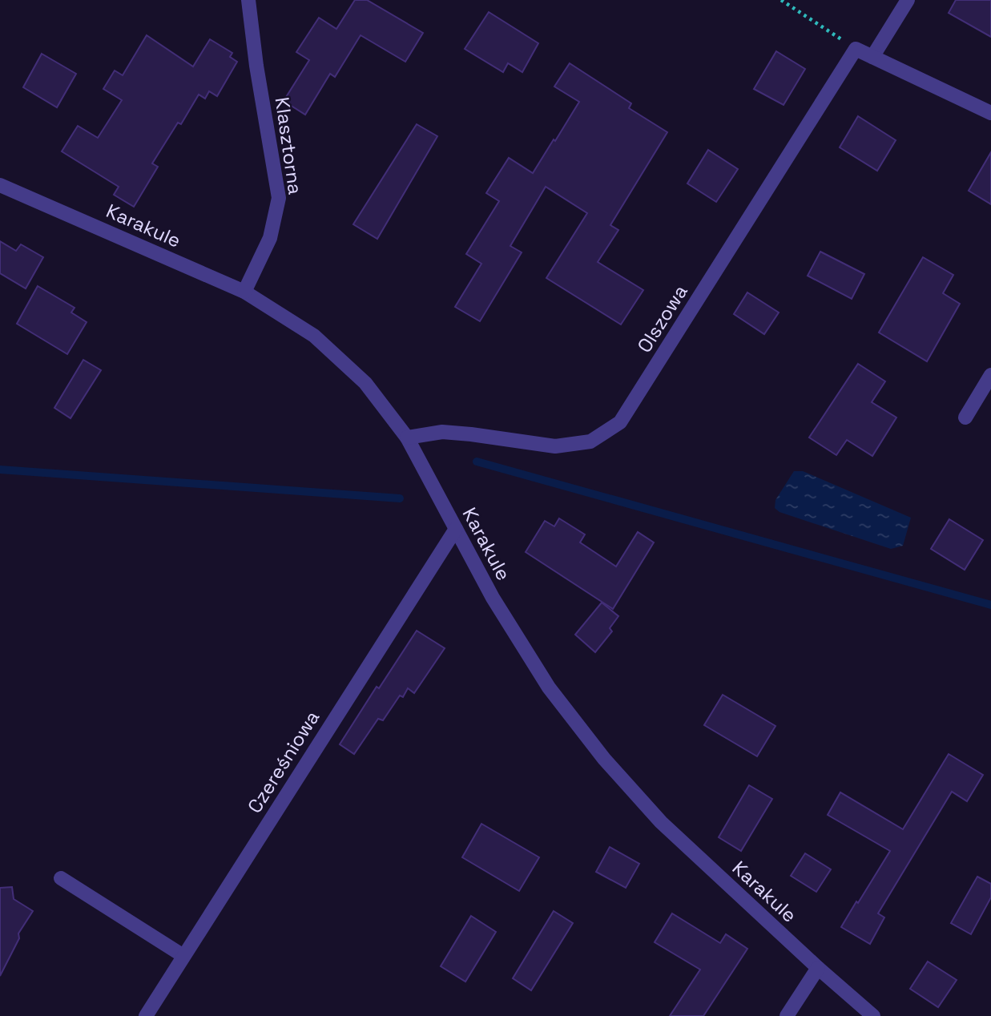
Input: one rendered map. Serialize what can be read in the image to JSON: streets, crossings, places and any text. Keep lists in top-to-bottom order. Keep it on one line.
{"streets":{"street":["Klasztorna","Karakule","Olszowa","Czereśniowa"]},"crossings":[["Klasztorna","Karakule"],["Karakule","Olszowa"],["Karakule","Czereśniowa"]]}
